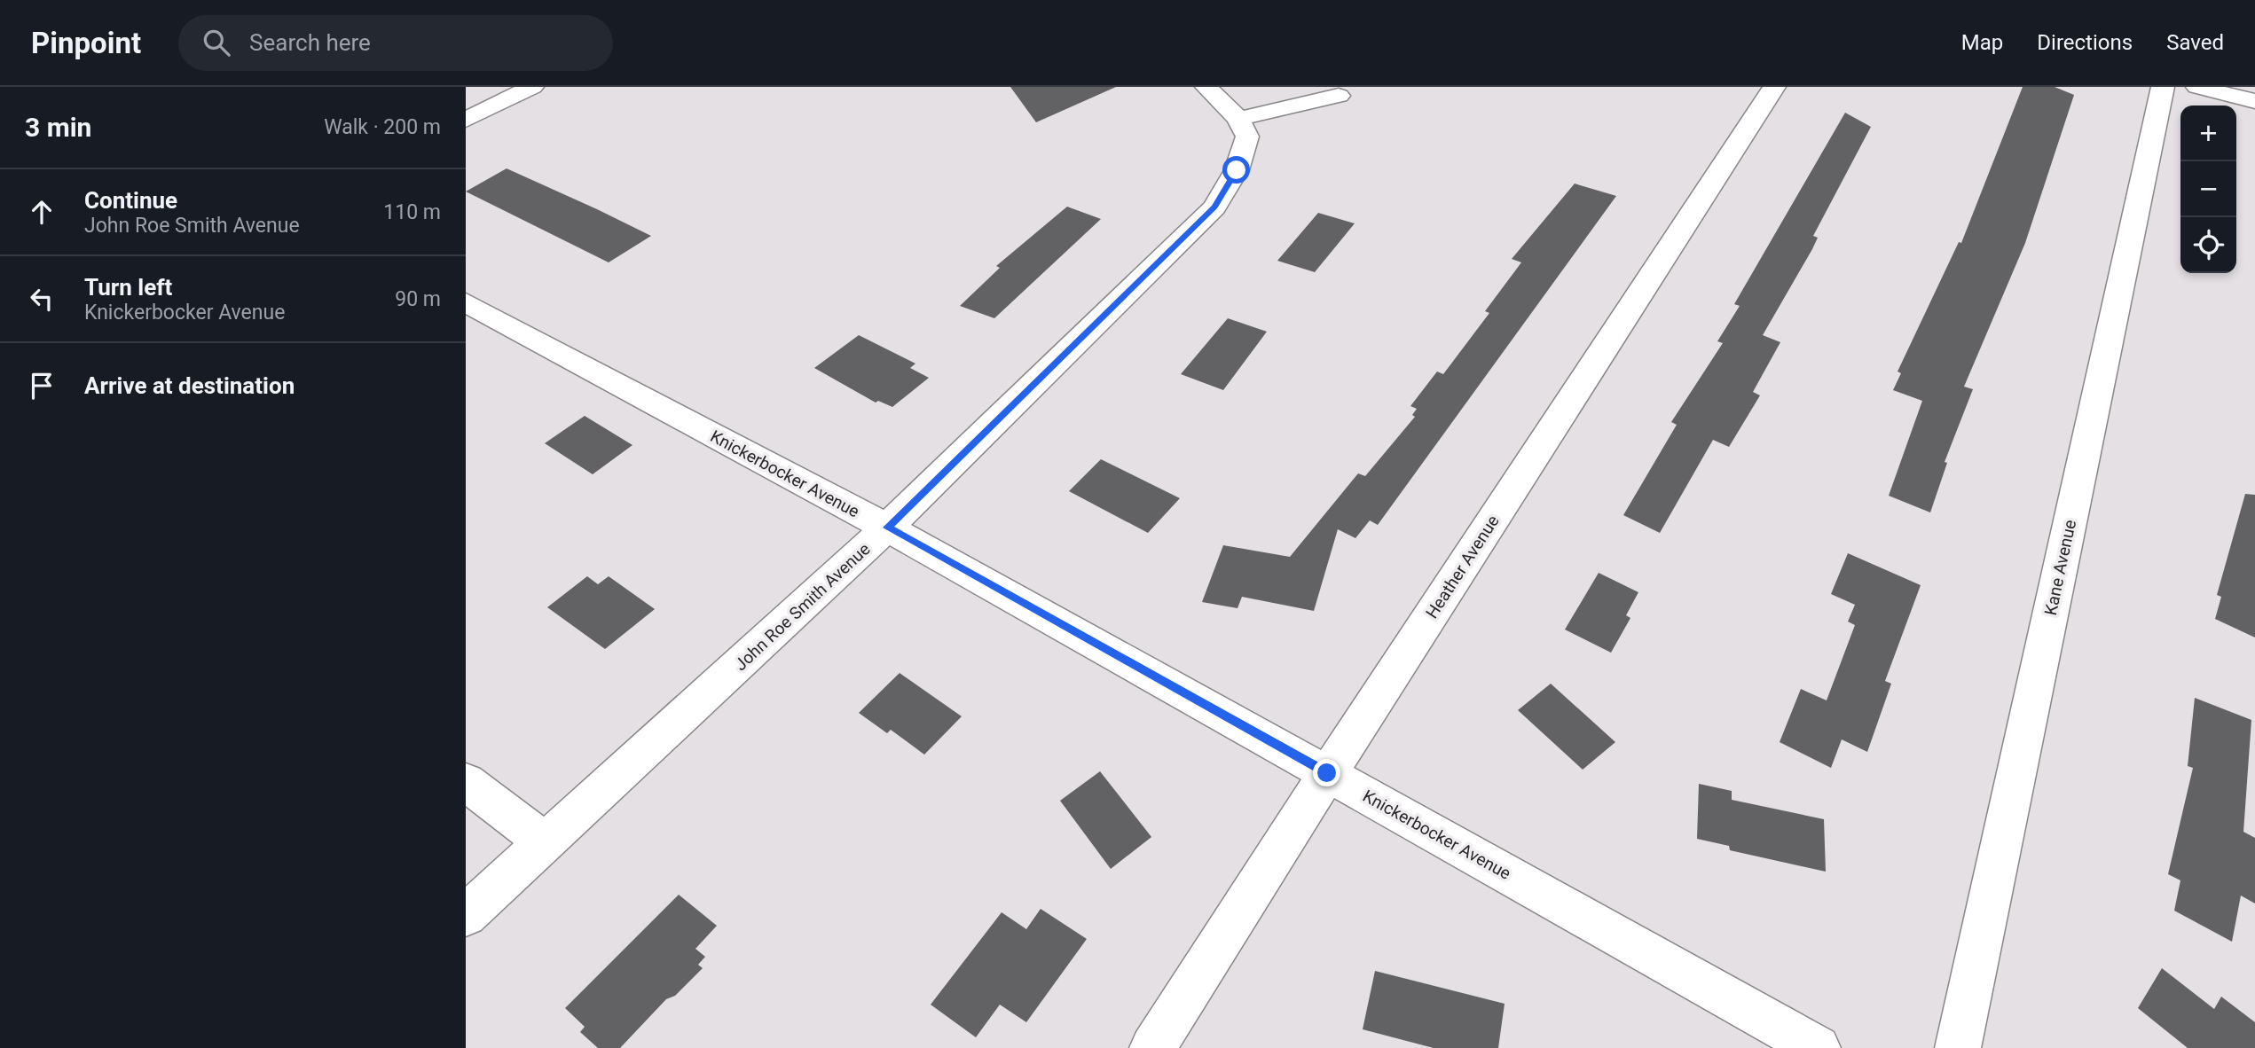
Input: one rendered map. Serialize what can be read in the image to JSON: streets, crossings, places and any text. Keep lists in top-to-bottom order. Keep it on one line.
{"streets":{"street":["Knickerbocker Avenue","Heather Avenue","Kane Avenue","John Roe Smith Avenue"]},"crossings":[["Knickerbocker Avenue","Heather Avenue"],["Knickerbocker Avenue","John Roe Smith Avenue"]],"page":{"header":"Pinpoint","search":"Search here","nav":["Map","Directions","Saved"],"heading":["3 min","Walk · 200 m"],"map_buttons":["+","−"],"list":[["Continue","John Roe Smith Avenue","110 m"],["Turn left","Knickerbocker Avenue","90 m"],"Arrive at destination"]}}
